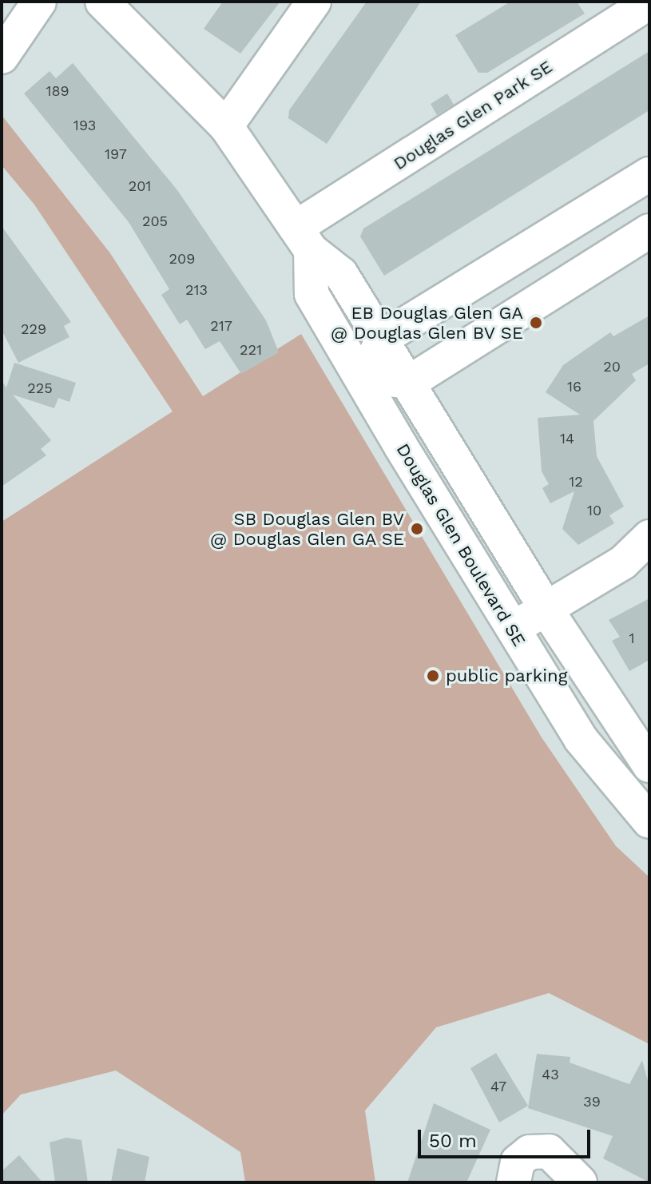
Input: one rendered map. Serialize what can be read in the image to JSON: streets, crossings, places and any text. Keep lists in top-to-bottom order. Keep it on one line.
{"streets":{"street":["Douglas Glen Park SE","Douglas Glen Boulevard SE"]},"crossings":[["Douglas Glen Park SE","Douglas Glen Boulevard SE"]],"places":["EB Douglas Glen GA @ Douglas Glen BV SE","SB Douglas Glen BV @ Douglas Glen GA SE","public parking"],"house_numbers":["189","193","197","201","205","209","213","217","229","221","20","16","225","14","12","10","1","43","47","39"],"scale_bar":"50 m"}
